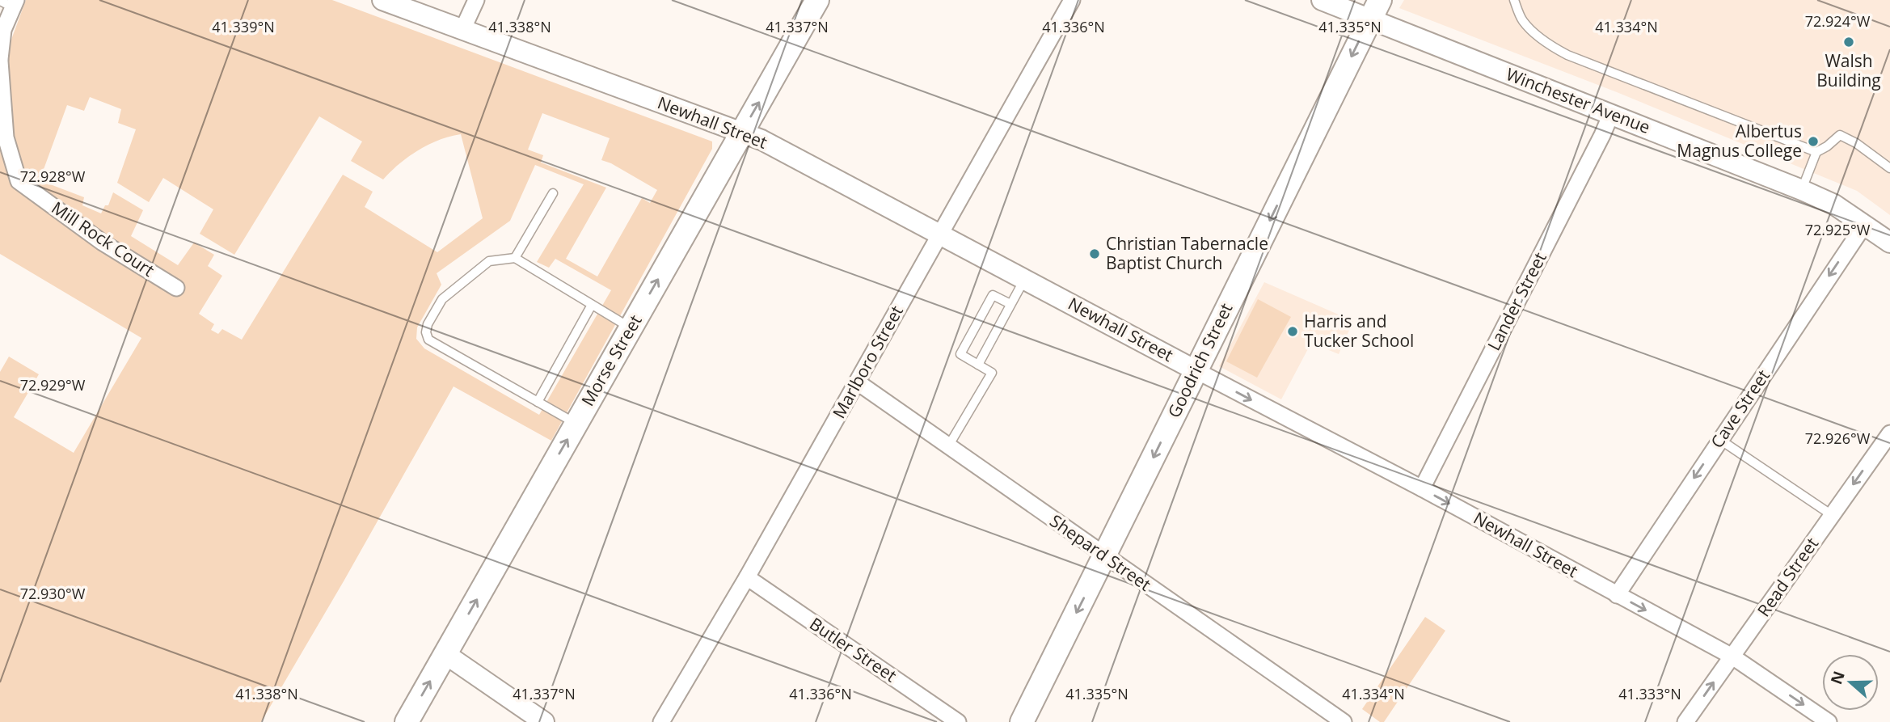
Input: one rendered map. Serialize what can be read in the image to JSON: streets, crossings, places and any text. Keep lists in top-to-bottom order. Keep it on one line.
{"streets":{"main road":["Morse Street","Goodrich Street"],"street":["Winchester Avenue","Newhall Street","Mill Rock Court","Lander Street","Marlboro Street","Cave Street","Shepard Street","Read Street","Butler Street"]},"crossings":[["Winchester Avenue","Lander Street"],["Winchester Avenue","Goodrich Street"],["Winchester Avenue","Cave Street"],["Newhall Street","Lander Street"],["Newhall Street","Morse Street"],["Newhall Street","Goodrich Street"],["Newhall Street","Marlboro Street"],["Newhall Street","Cave Street"],["Newhall Street","Read Street"],["Goodrich Street","Shepard Street"],["Marlboro Street","Shepard Street"],["Marlboro Street","Butler Street"]],"one_way":["Newhall Street","Morse Street","Goodrich Street","Cave Street"],"places":["Walsh Building","Albertus Magnus College","Christian Tabernacle Baptist Church","Harris and Tucker School"],"north":"left","coordinates":["72.924°W","41.339°N","41.338°N","41.337°N","41.336°N","41.335°N","41.334°N","72.928°W","72.925°W","72.929°W","72.926°W","72.930°W","41.333°N"]}
